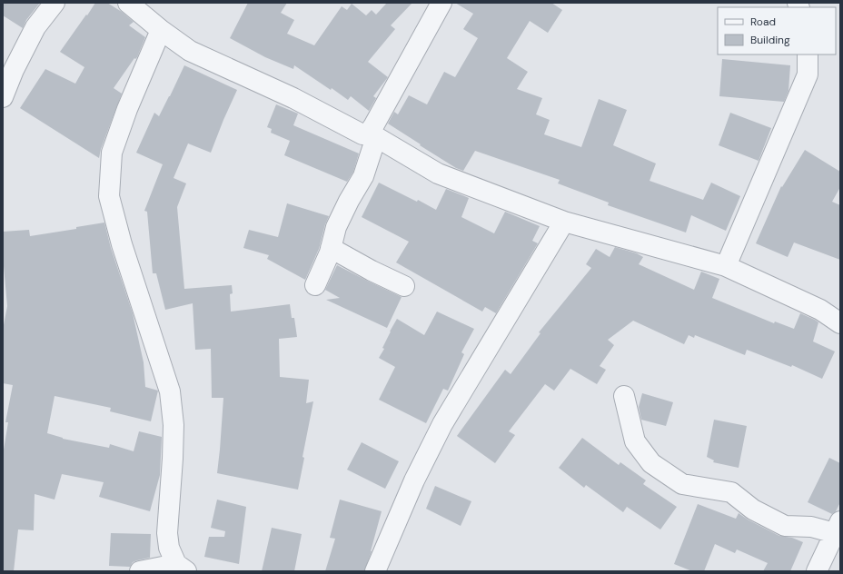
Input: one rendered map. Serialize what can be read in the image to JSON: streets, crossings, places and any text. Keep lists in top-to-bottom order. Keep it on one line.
{"legend":["Road","Building"]}
